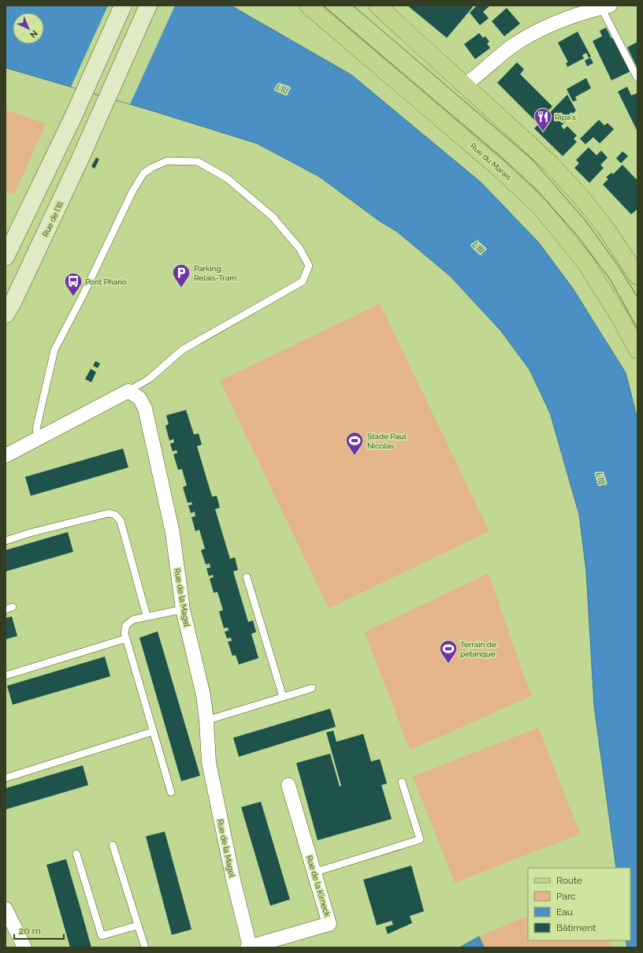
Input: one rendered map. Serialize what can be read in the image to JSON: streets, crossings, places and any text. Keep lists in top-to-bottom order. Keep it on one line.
{"streets":{"main road":["Rue du Marais","Rue de l'Ill"],"street":["Rue de la Magel","Rue de la Kirneck"]},"crossings":[["Rue de la Magel","Rue de la Kirneck"]],"water":["L'Ill"],"places":{"restaurant":["Ripa's"],"parking":["Parking Relais-Tram"],"bus stop":["Pont Phario"],"sports":["Stade Paul Nicolas","Terrain de pétanque"]},"legend":["Route","Parc","Eau","Bâtiment"],"scale_bar":"20 m","north":"bottom right"}
